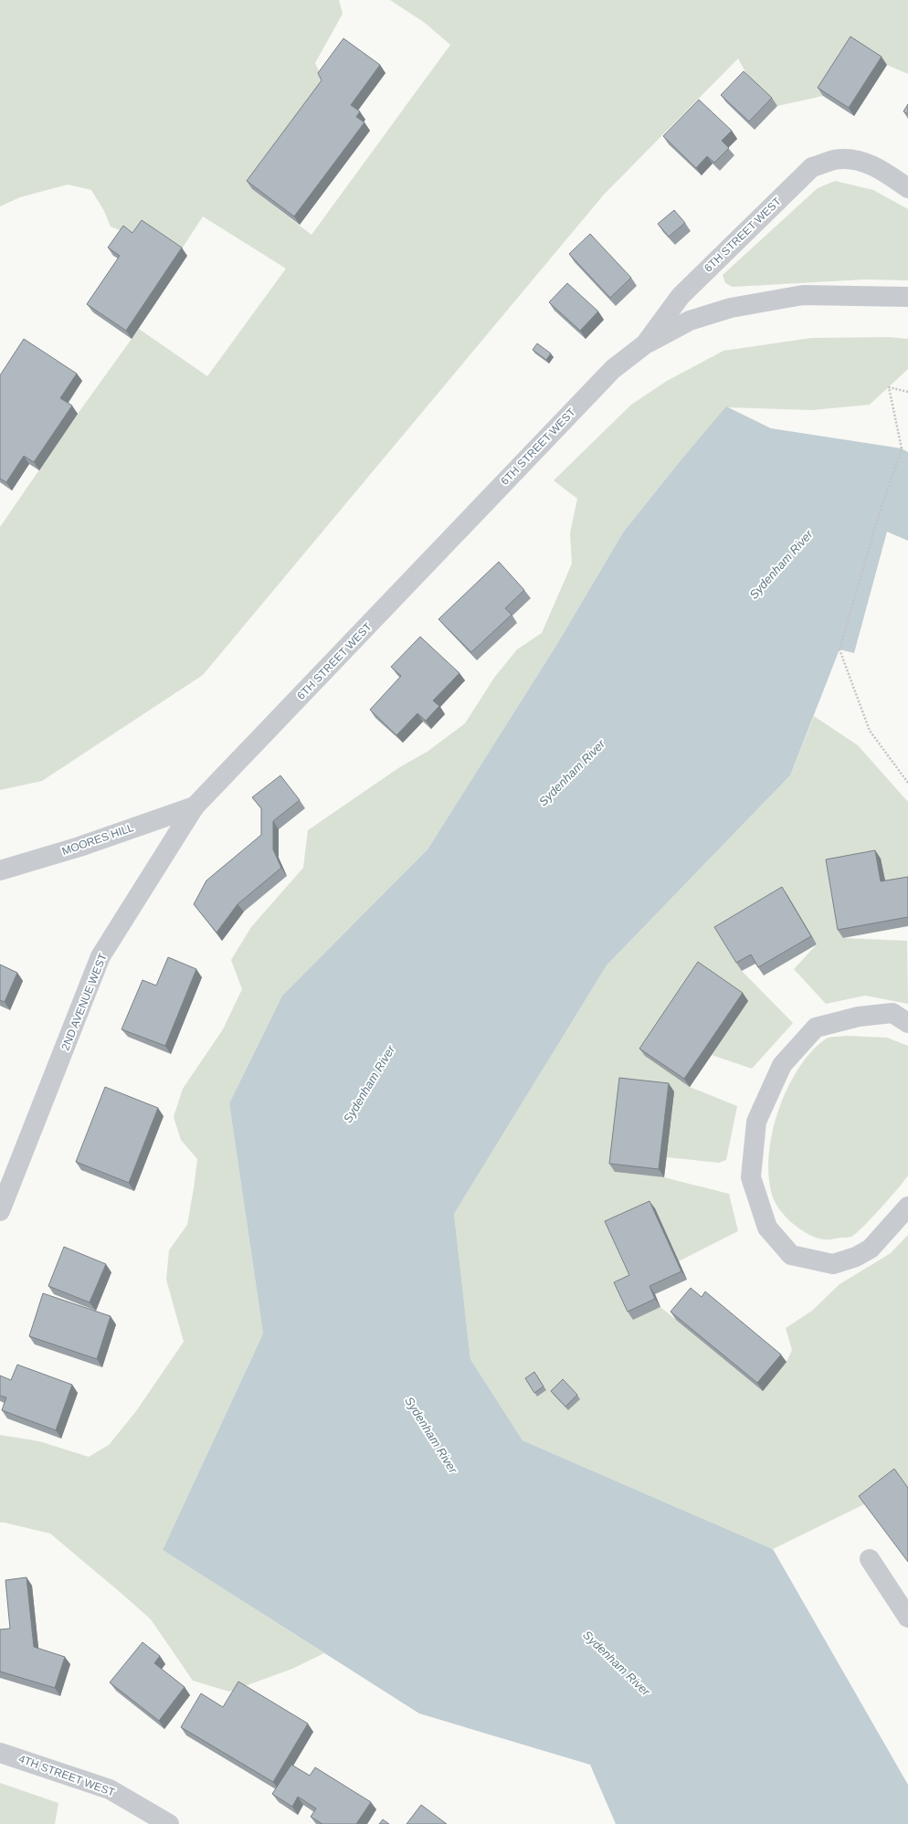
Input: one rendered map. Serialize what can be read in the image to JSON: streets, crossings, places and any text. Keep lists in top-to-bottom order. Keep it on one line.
{"streets":{"street":["6TH STREET WEST","MOORES HILL","2ND AVENUE WEST","4TH STREET WEST"]},"crossings":[["6TH STREET WEST","MOORES HILL"],["6TH STREET WEST","2ND AVENUE WEST"],["MOORES HILL","2ND AVENUE WEST"]],"water":["Sydenham River"]}
